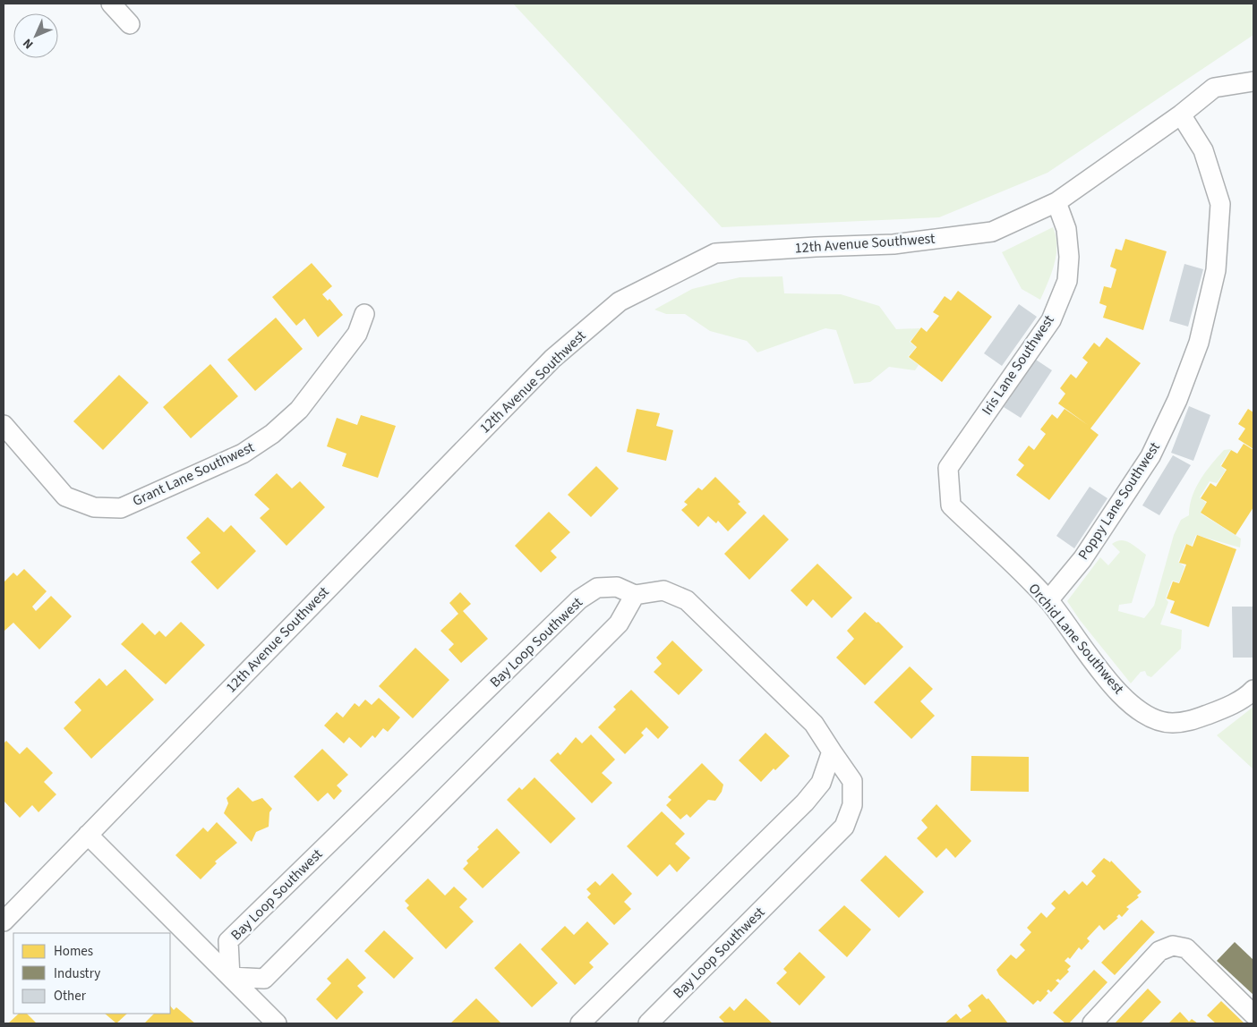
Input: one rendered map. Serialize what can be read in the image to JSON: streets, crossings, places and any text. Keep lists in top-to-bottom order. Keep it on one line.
{"streets":{"street":["12th Avenue Southwest","Iris Lane Southwest","Grant Lane Southwest","Poppy Lane Southwest","Orchid Lane Southwest","Bay Loop Southwest"]},"crossings":[["12th Avenue Southwest","Iris Lane Southwest"],["12th Avenue Southwest","Poppy Lane Southwest"],["Iris Lane Southwest","Orchid Lane Southwest"],["Poppy Lane Southwest","Orchid Lane Southwest"]],"legend":["Homes","Industry","Other"],"north":"bottom left"}
